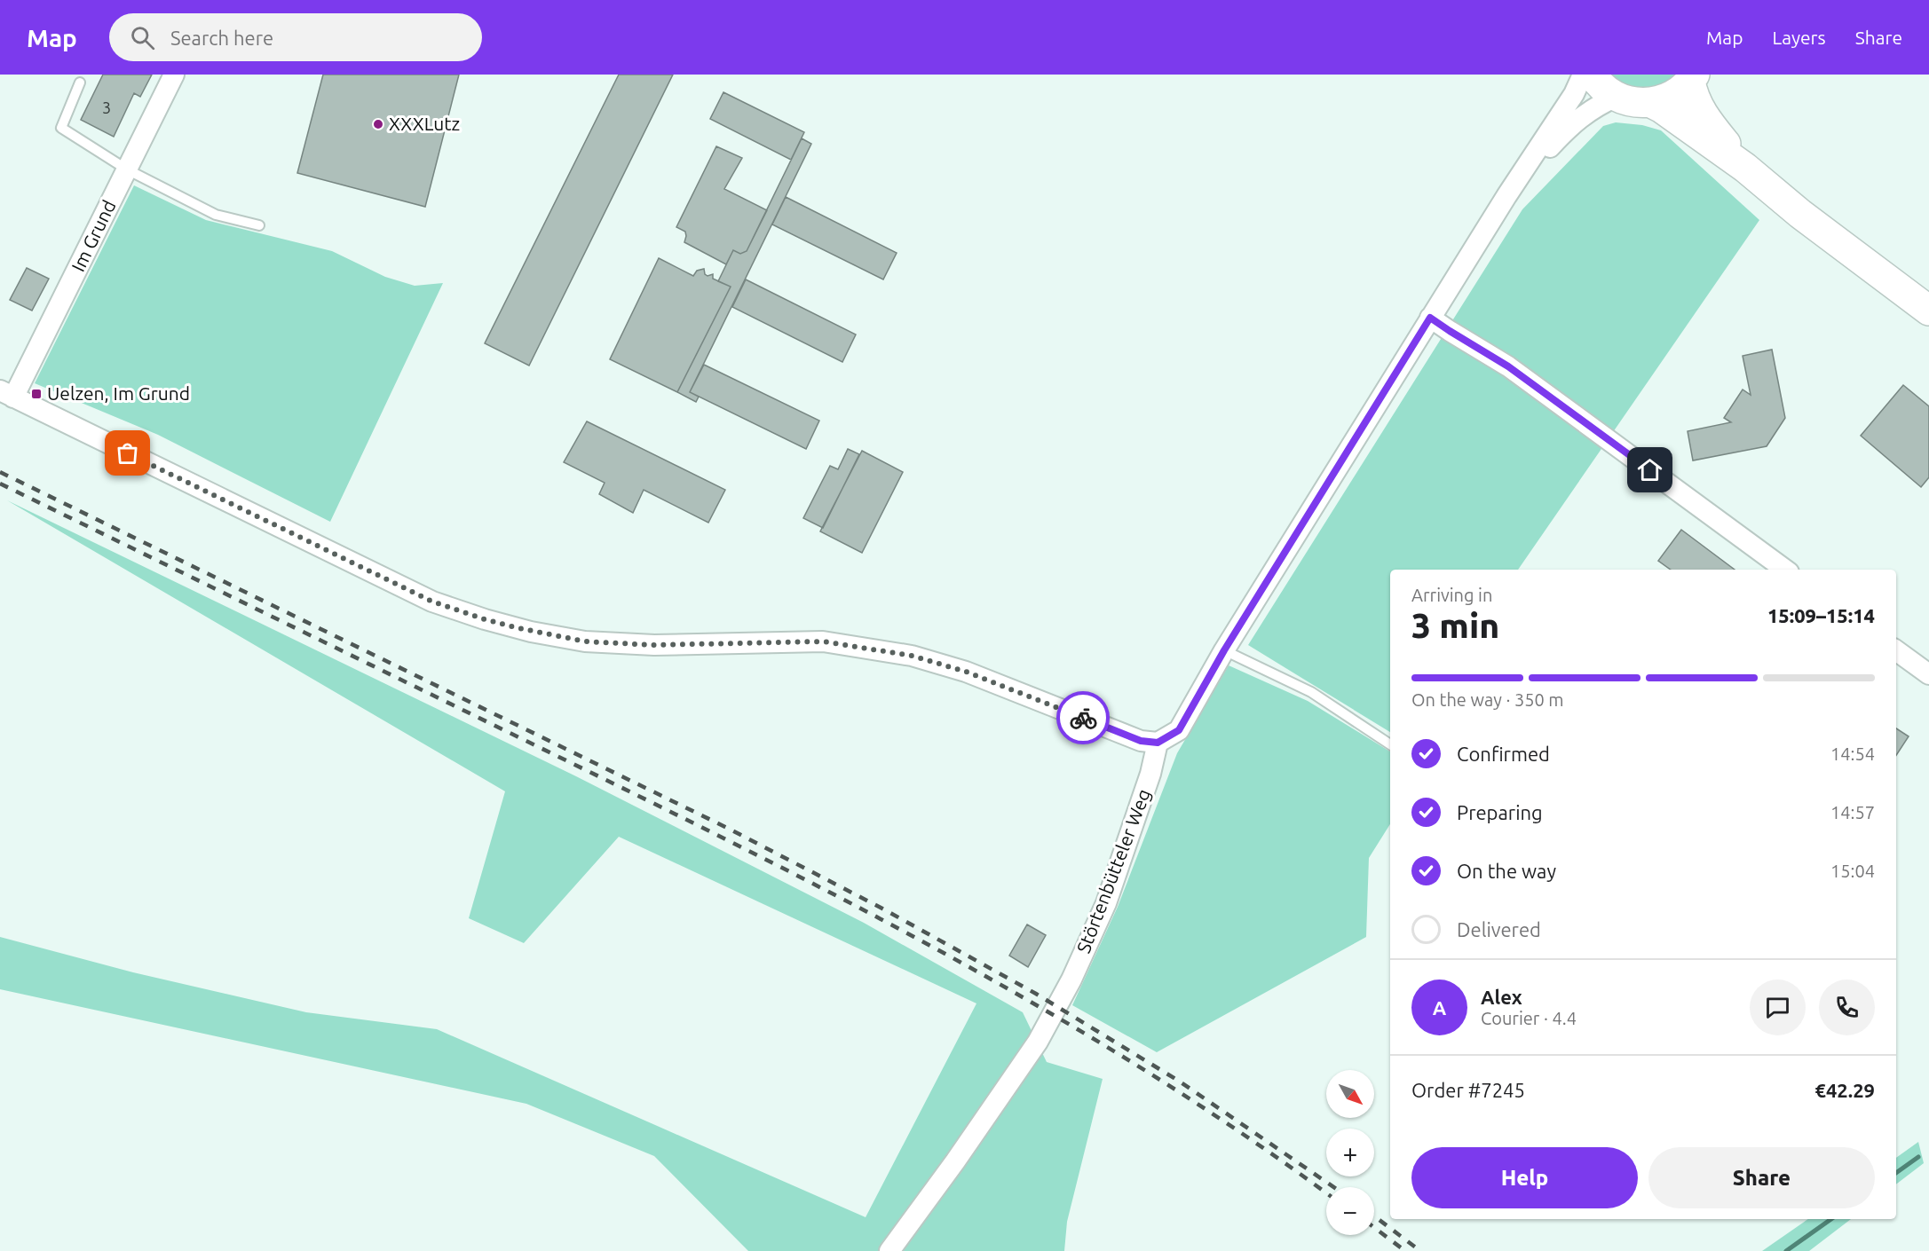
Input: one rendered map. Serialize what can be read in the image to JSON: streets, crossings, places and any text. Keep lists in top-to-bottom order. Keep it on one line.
{"streets":{"street":["Im Grund","Störtenbütteler Weg"]},"places":{"other":["XXXLutz"],"transit":["Uelzen, Im Grund"]},"house_numbers":["3"],"north":"bottom right","page":{"header":"Map","search":"Search here","nav":["Map","Layers","Share"],"heading":["3 min","Arriving in","15:09–15:14"],"panel":["Alex","Courier · 4.4","Order #7245","€42.29"],"bar":"On the way · 350 m","list":[["Confirmed","14:54"],["Preparing","14:57"],["On the way","15:04"],"Delivered"],"round":"A","map_buttons":["+","−"],"buttons":["Help","Share"]}}
